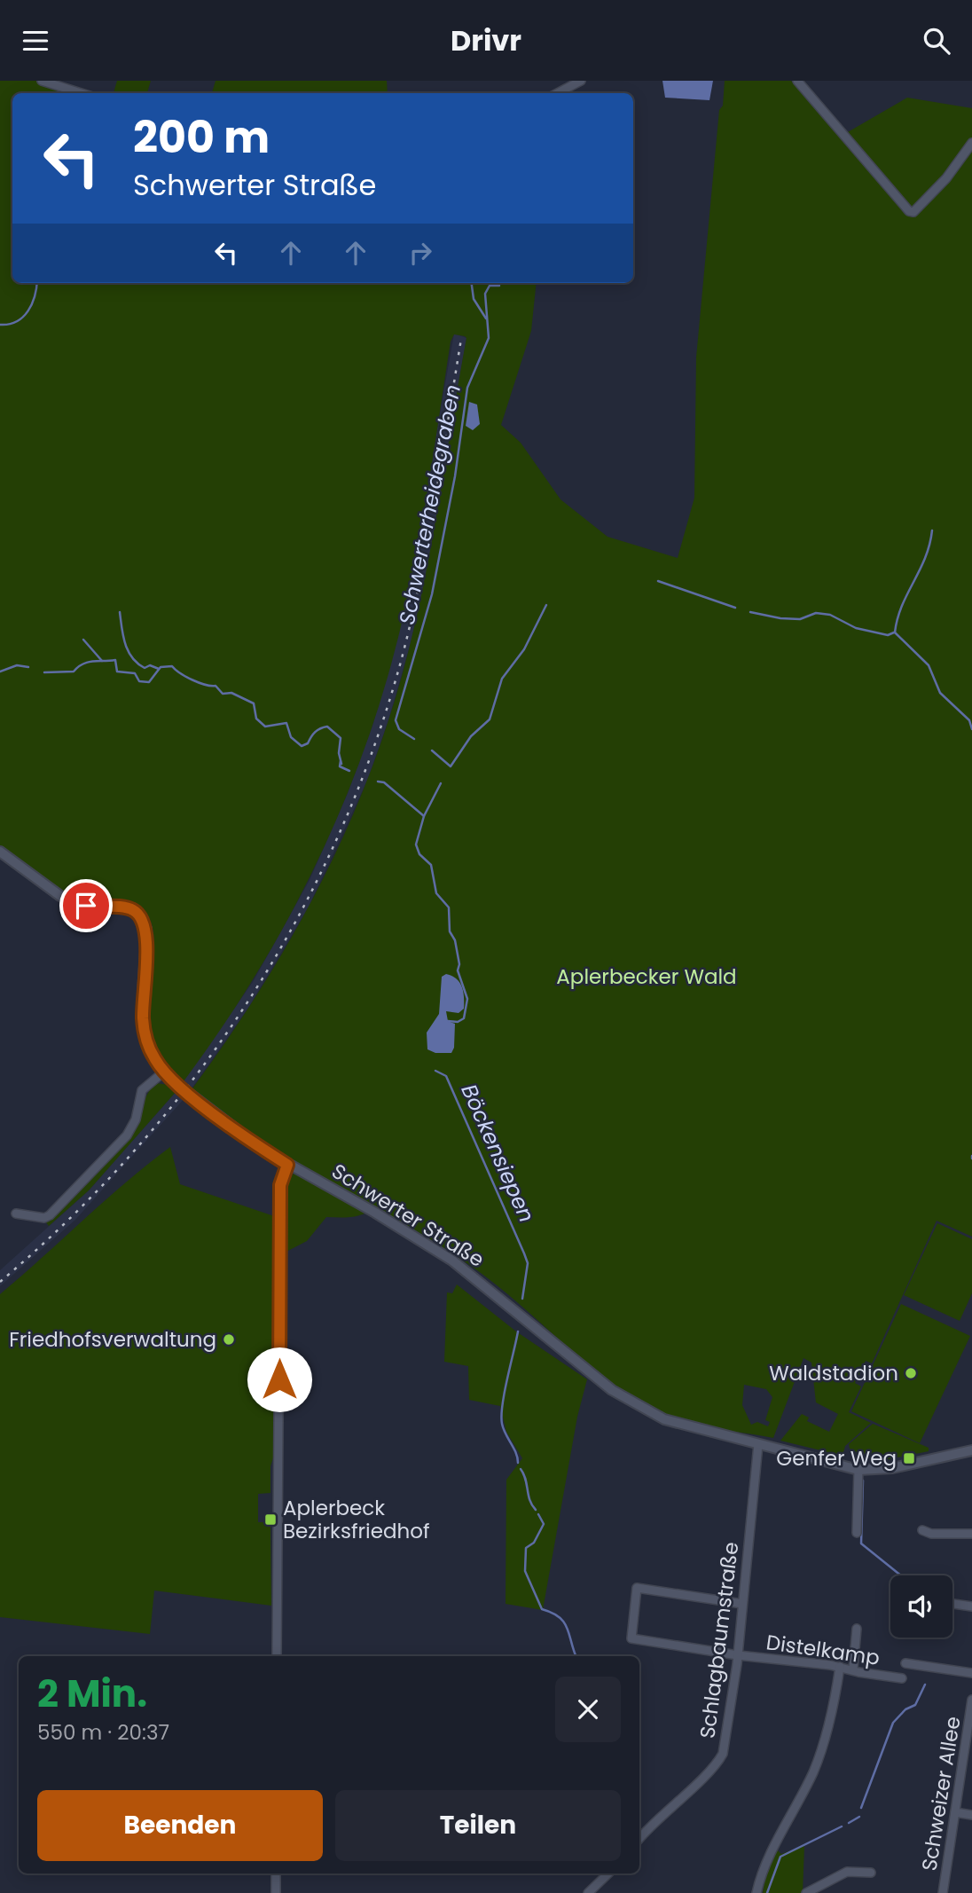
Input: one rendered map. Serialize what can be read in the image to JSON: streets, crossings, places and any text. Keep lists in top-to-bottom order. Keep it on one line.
{"streets":{"street":["Schwerter Straße","Schlagbaumstraße","Distelkamp","Schweizer Allee"]},"crossings":[["Schwerter Straße","Schlagbaumstraße"],["Schlagbaumstraße","Distelkamp"]],"water":["Schwerterheidegraben","Böckensiepen"],"parks":["Aplerbecker Wald"],"places":{"other":["Friedhofsverwaltung","Waldstadion"],"transit":["Genfer Weg","Aplerbeck Bezirksfriedhof"]},"page":{"header":"Drivr","turn":["200 m","Schwerter Straße"],"heading":["2 Min.","550 m · 20:37"],"buttons":["Beenden","Teilen"]}}
